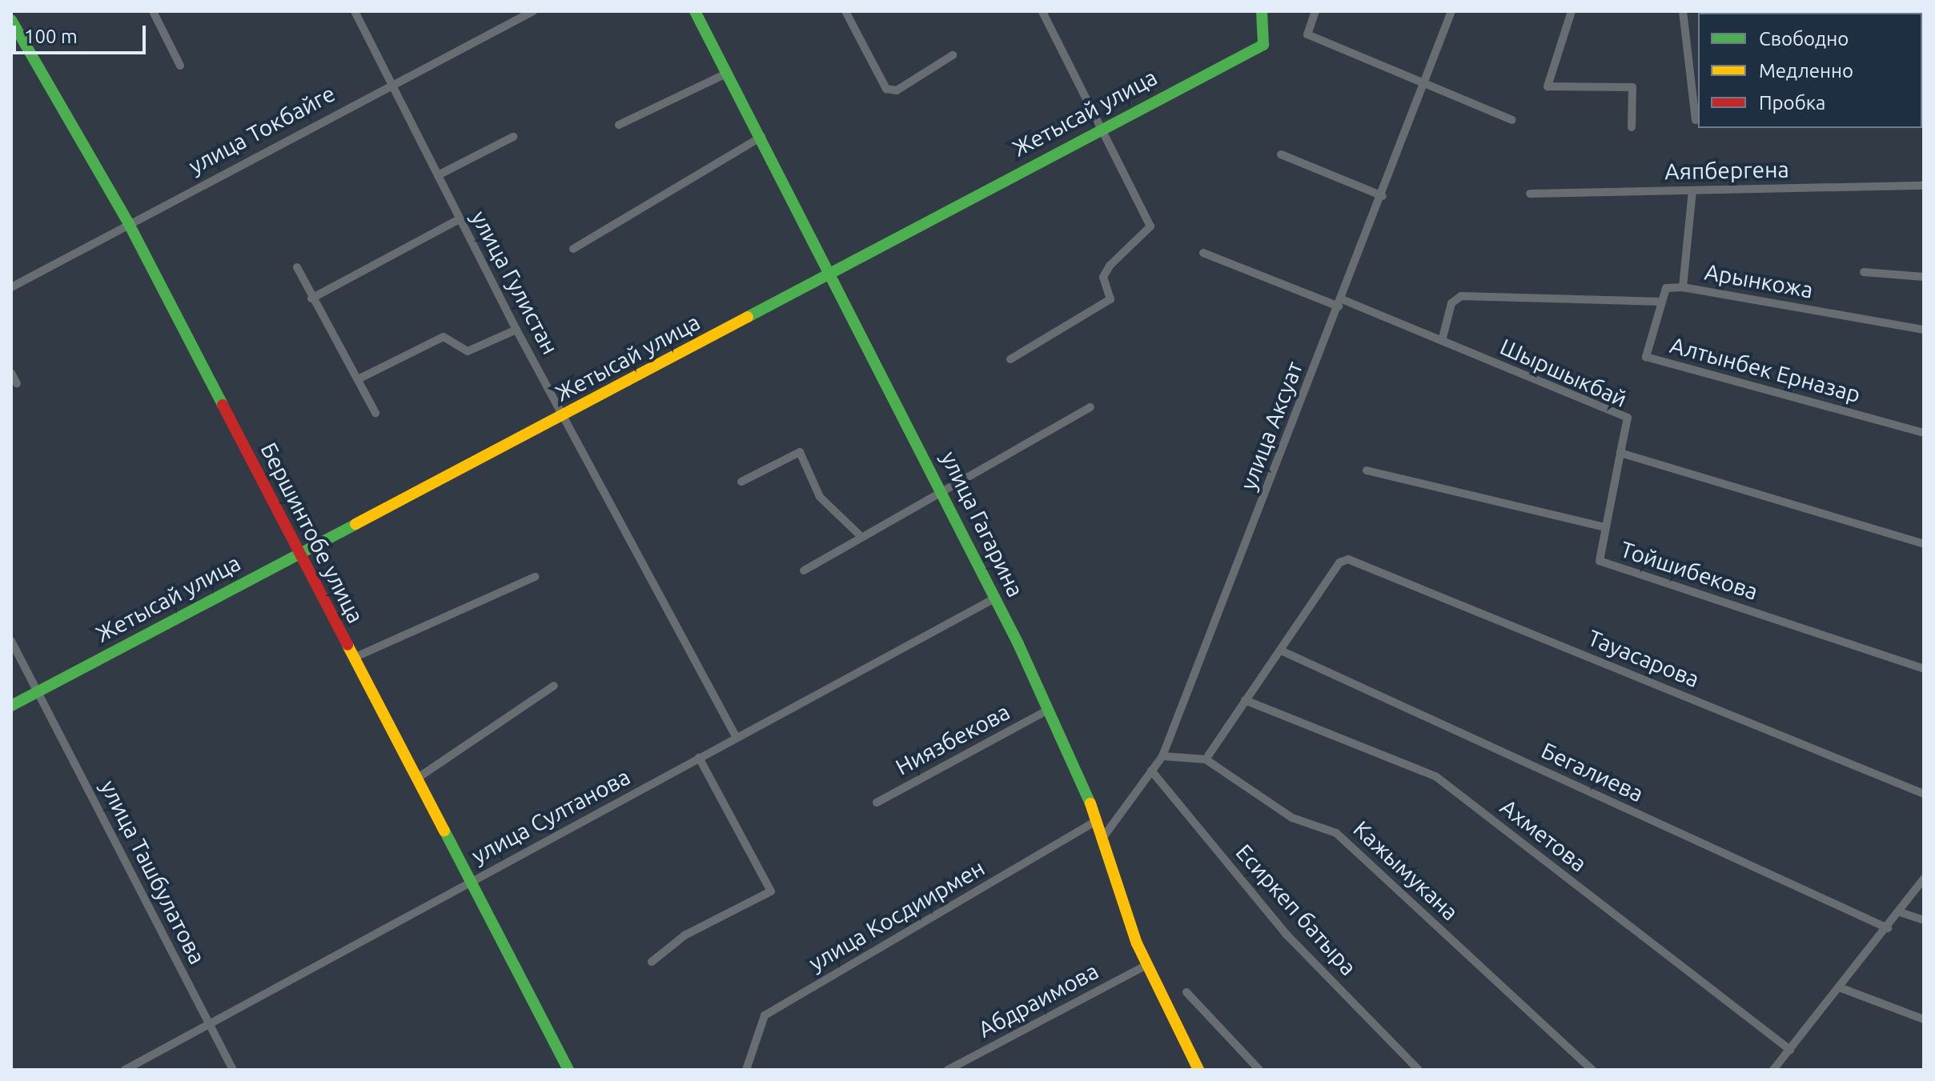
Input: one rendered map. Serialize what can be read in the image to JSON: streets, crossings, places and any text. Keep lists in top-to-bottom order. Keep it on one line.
{"streets":{"street":["Жетысай улица","улица Токбайге","Аяпбергена","Арынкожа","улица Гулистан","Алтынбек Ерназар","Шыршыкбай","улица Аксуат","улица Гагарина","Бершинтобе улица","Тойшибекова","Тауасарова","Ниязбекова","Бегалиева","улица Султанова","Ахметова","Кажымукана","улица Ташбулатова","Есиркеп батыра","улица Косдиирмен","Абдраимова"]},"crossings":[["Жетысай улица","улица Гулистан"],["Жетысай улица","улица Гагарина"],["Жетысай улица","Бершинтобе улица"],["Жетысай улица","улица Ташбулатова"],["улица Токбайге","улица Гулистан"],["улица Токбайге","Бершинтобе улица"],["Аяпбергена","Арынкожа"],["Арынкожа","Алтынбек Ерназар"],["улица Гулистан","улица Султанова"],["Шыршыкбай","улица Аксуат"],["улица Аксуат","улица Гагарина"],["улица Аксуат","Кажымукана"],["улица Аксуат","Есиркеп батыра"],["улица Гагарина","Ниязбекова"],["улица Гагарина","улица Султанова"],["улица Гагарина","улица Косдиирмен"],["улица Гагарина","Абдраимова"],["Бершинтобе улица","улица Султанова"],["Тауасарова","Бегалиева"],["улица Султанова","улица Ташбулатова"]],"legend":["Свободно","Медленно","Пробка"],"scale_bar":"100 m"}
